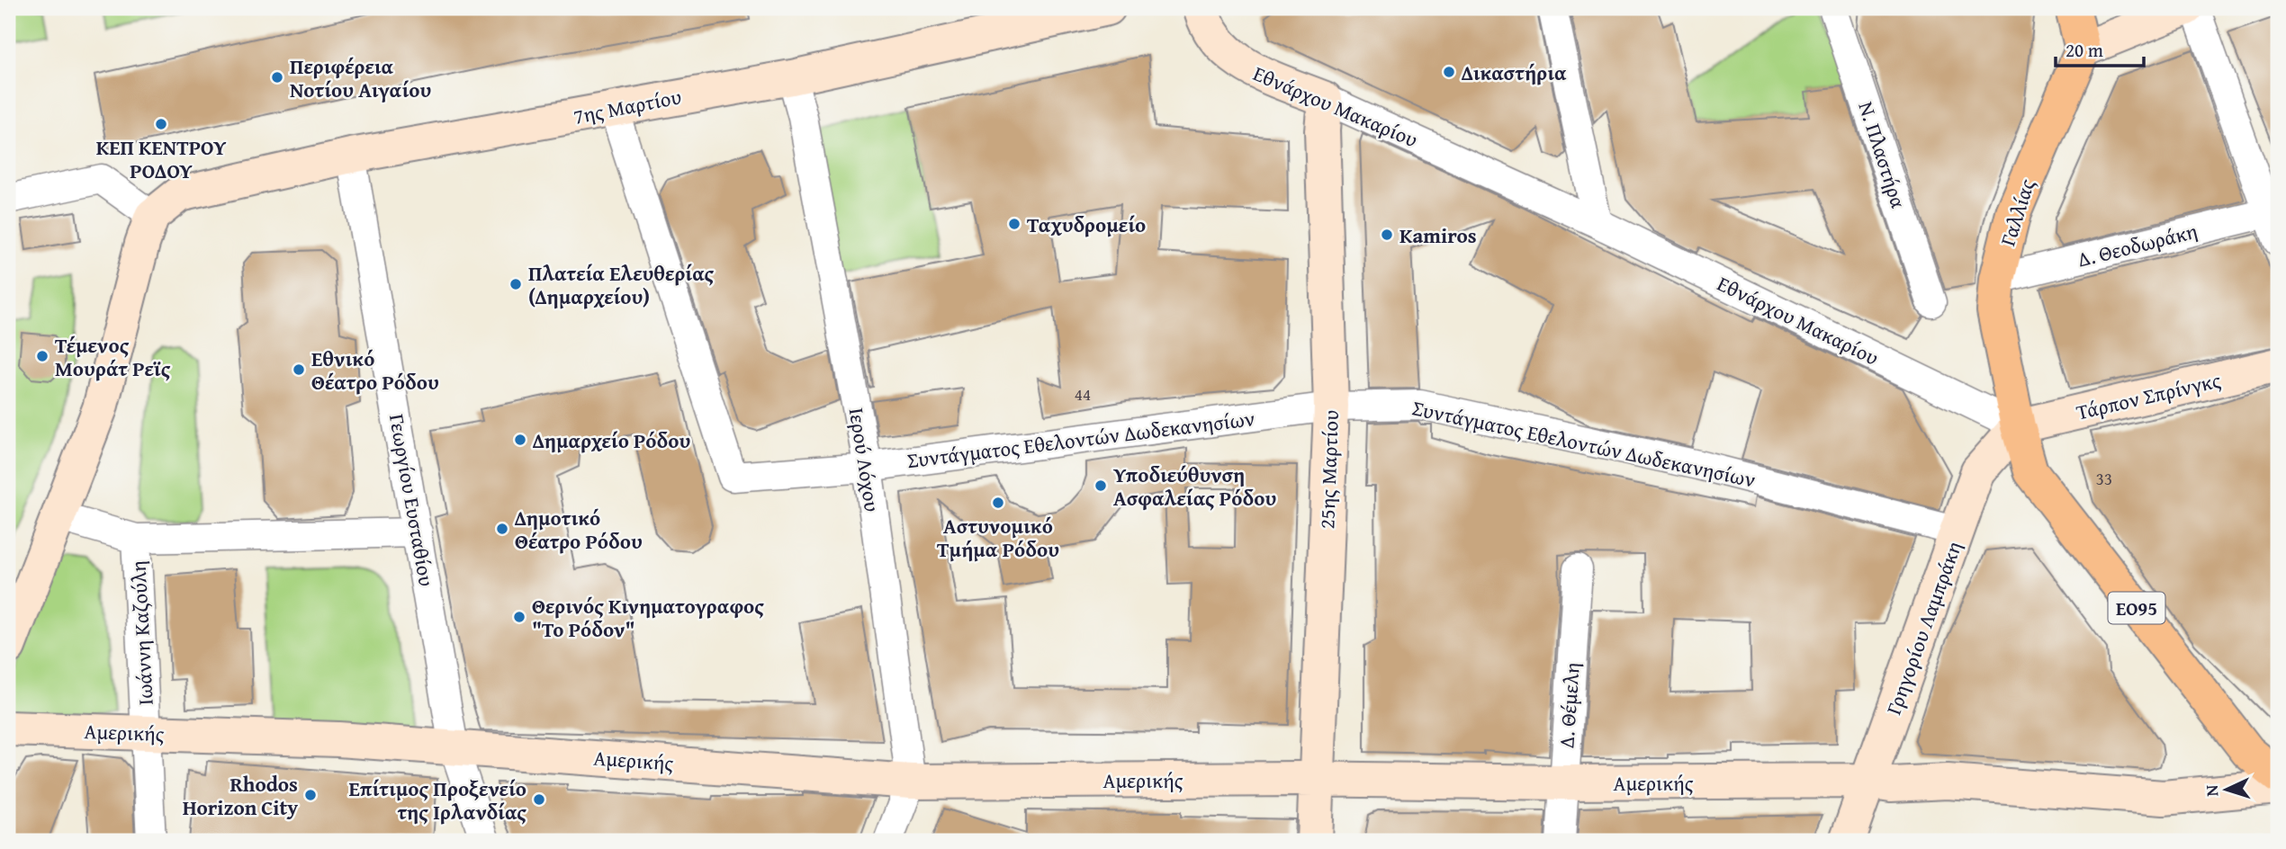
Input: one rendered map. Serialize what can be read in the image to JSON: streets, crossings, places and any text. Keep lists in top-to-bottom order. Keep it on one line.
{"streets":{"main road":["Γαλλίας","ΕΟ95"],"street":["7ης Μαρτίου","Εθνάρχου Μακαρίου","Ν. Πλαστήρα","Δ. Θεοδωράκη","Τάρπον Σπρίνγκς","Συντάγματος Εθελοντών Δωδεκανησίων","Ιερού Λόχου","25ης Μαρτίου","Γεωργίου Ευσταθίου","Γρηγορίου Λαμπράκη","Ιωάννη Καζούλη","Δ. Θέμελη","Αμερικής"]},"crossings":[["7ης Μαρτίου","Συντάγματος Εθελοντών Δωδεκανησίων"],["7ης Μαρτίου","Ιερού Λόχου"],["7ης Μαρτίου","Γεωργίου Ευσταθίου"],["Εθνάρχου Μακαρίου","Γαλλίας"],["Εθνάρχου Μακαρίου","Τάρπον Σπρίνγκς"],["Εθνάρχου Μακαρίου","25ης Μαρτίου"],["Εθνάρχου Μακαρίου","ΕΟ95"],["Εθνάρχου Μακαρίου","Γρηγορίου Λαμπράκη"],["Γαλλίας","Δ. Θεοδωράκη"],["Γαλλίας","Τάρπον Σπρίνγκς"],["Γαλλίας","ΕΟ95"],["Γαλλίας","Γρηγορίου Λαμπράκη"],["Τάρπον Σπρίνγκς","ΕΟ95"],["Τάρπον Σπρίνγκς","Γρηγορίου Λαμπράκη"],["Συντάγματος Εθελοντών Δωδεκανησίων","Ιερού Λόχου"],["Συντάγματος Εθελοντών Δωδεκανησίων","25ης Μαρτίου"],["Συντάγματος Εθελοντών Δωδεκανησίων","Γρηγορίου Λαμπράκη"],["Ιερού Λόχου","Αμερικής"],["25ης Μαρτίου","Αμερικής"],["Γεωργίου Ευσταθίου","Ιωάννη Καζούλη"],["Γεωργίου Ευσταθίου","Αμερικής"],["ΕΟ95","Γρηγορίου Λαμπράκη"],["Γρηγορίου Λαμπράκη","Αμερικής"],["Ιωάννη Καζούλη","Αμερικής"],["Δ. Θέμελη","Αμερικής"]],"places":["Δικαστήρια","Περιφέρεια Νοτίου Αιγαίου","ΚΕΠ ΚΕΝΤΡΟΥ ΡΟΔΟΥ","Ταχυδρομείο","Kamiros","Πλατεία Ελευθερίας (Δημαρχείου)","Τέμενος Μουράτ Ρεϊς","Εθνικό Θέατρο Ρόδου","Δημαρχείο Ρόδου","Υποδιεύθυνση Ασφαλείας Ρόδου","Αστυνομικό Τμήμα Ρόδου","Δημοτικό Θέατρο Ρόδου","Θερινός Κινηματογραφος \"Το Ρόδον\"","Rhodos Horizon City","Επίτιμος Προξενείο της Ιρλανδίας"],"house_numbers":["44","33"],"scale_bar":"20 m","north":"left"}
